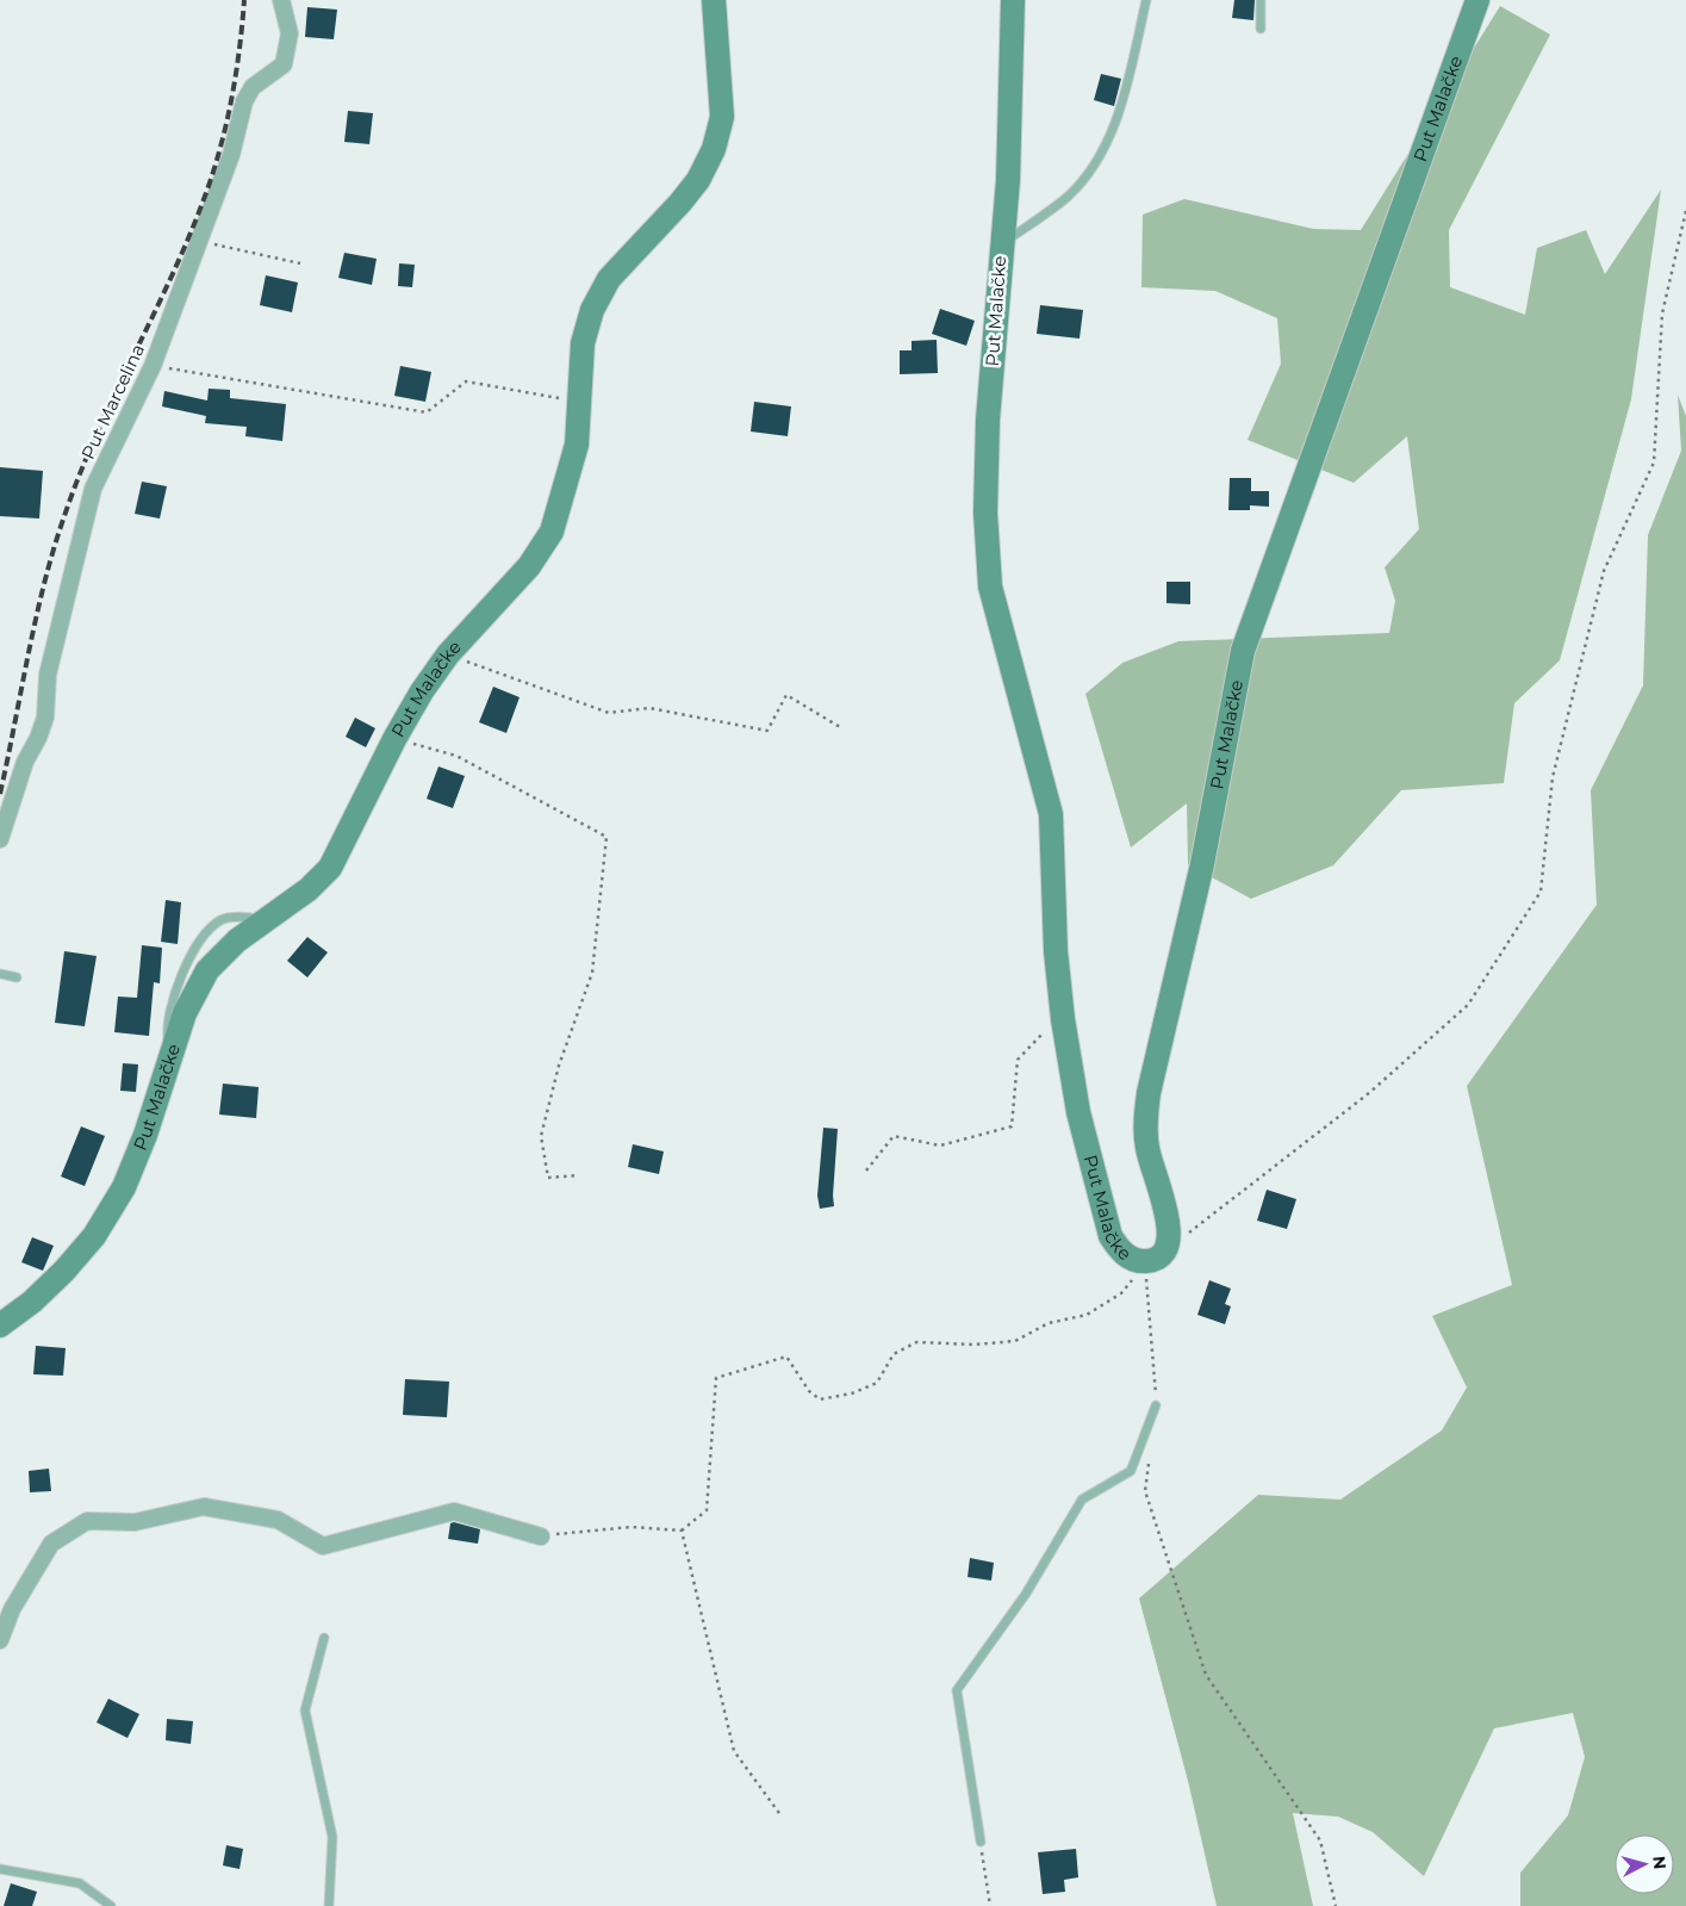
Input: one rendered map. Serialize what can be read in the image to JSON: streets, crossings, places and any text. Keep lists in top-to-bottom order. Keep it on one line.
{"streets":{"main road":["Put Malačke"],"street":["Put Marcelina"]},"north":"right"}
